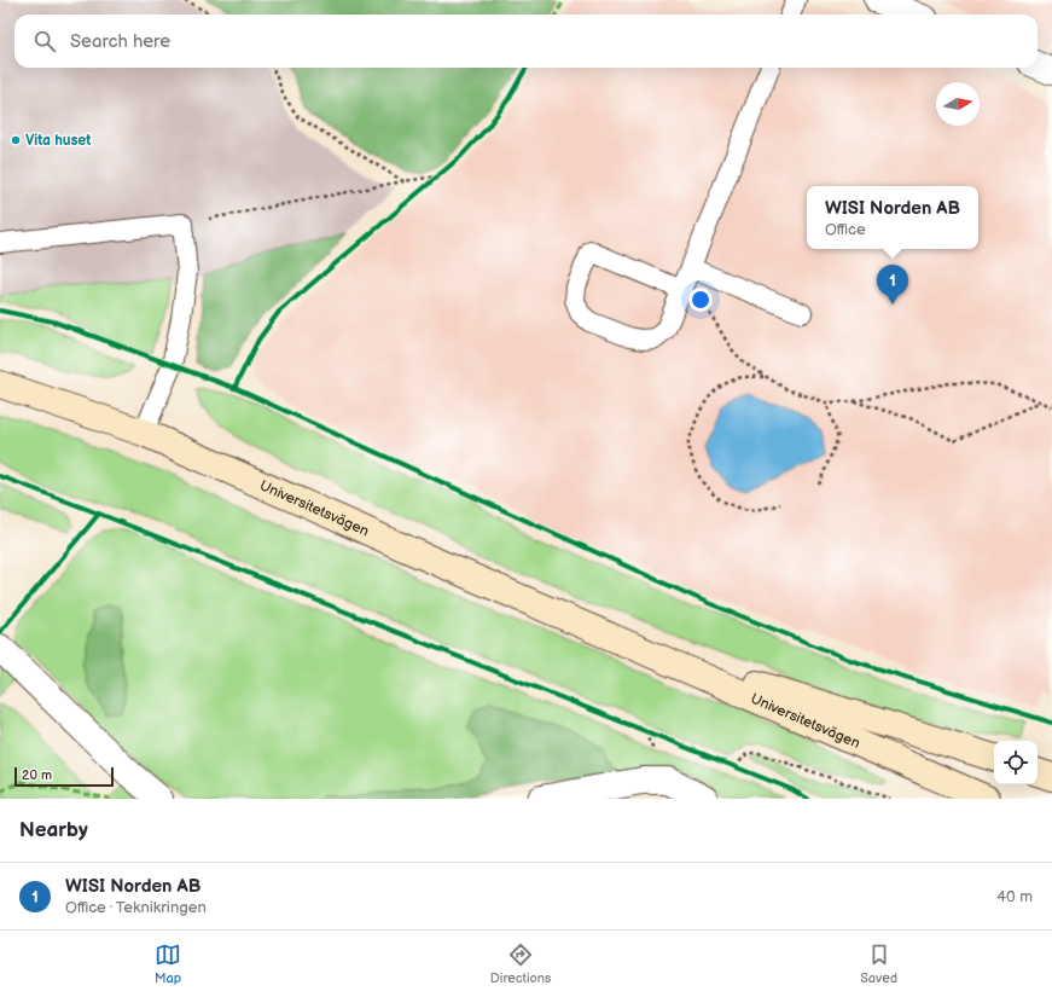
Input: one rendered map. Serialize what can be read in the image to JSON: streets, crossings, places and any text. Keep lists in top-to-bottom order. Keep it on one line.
{"streets":{"main road":["Universitetsvägen"]},"places":["Vita huset"],"scale_bar":"20 m","north":"right","page":{"search":"Search here","popup":["WISI Norden AB","Office"],"pins":"1","scale":"20 m","heading":"Nearby","list":[{"mark":"1","name":"WISI Norden AB","note":"Office · Teknikringen","value":"40 m"}],"nav":["Map","Directions","Saved"]}}
